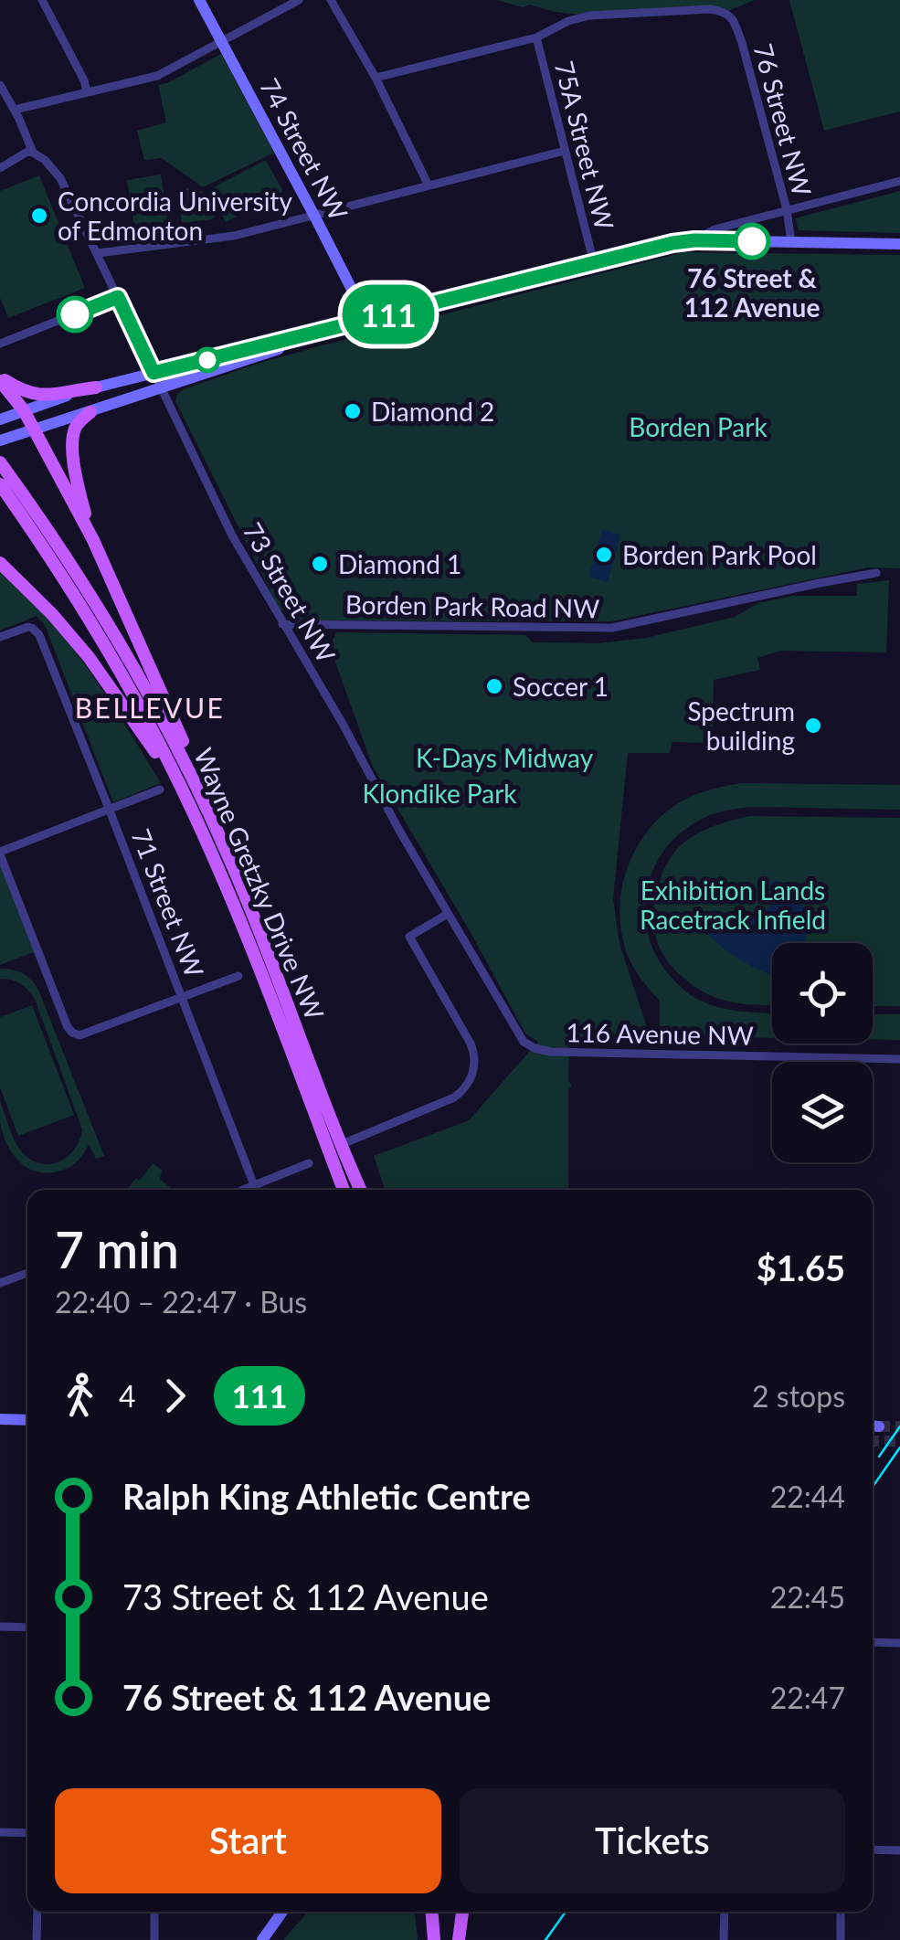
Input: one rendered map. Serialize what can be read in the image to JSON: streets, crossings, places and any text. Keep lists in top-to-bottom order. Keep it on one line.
{"streets":{"main road":["74 Street NW","Wayne Gretzky Drive NW"],"street":["76 Street NW","75A Street NW","73 Street NW","Borden Park Road NW","71 Street NW","116 Avenue NW"]},"crossings":[["76 Street NW","75A Street NW"],["73 Street NW","Borden Park Road NW"],["73 Street NW","116 Avenue NW"]],"districts":["BELLEVUE"],"parks":["Borden Park","K-Days Midway","Klondike Park","Exhibition Lands Racetrack Infield"],"places":["Concordia University of Edmonton","76 Street & 112 Avenue","Diamond 2","Borden Park Pool","Diamond 1","Soccer 1","Spectrum building"],"lines":["bus line 111"],"page":{"on_map":"111","heading":["7 min","22:40 – 22:47 · Bus","$1.65"],"legs":["4","111","2 stops"],"list":[{"name":"Ralph King Athletic Centre","value":"22:44"},{"name":"73 Street & 112 Avenue","value":"22:45"},{"name":"76 Street & 112 Avenue","value":"22:47"}],"buttons":["Start","Tickets"]}}
